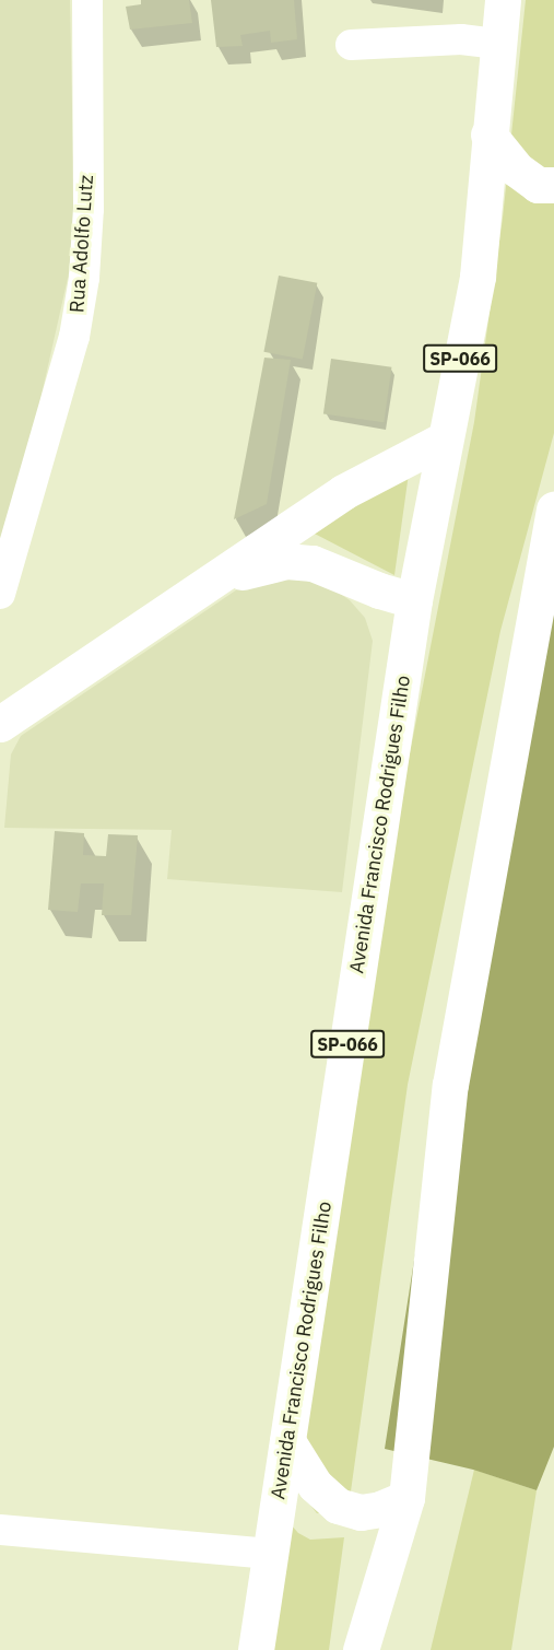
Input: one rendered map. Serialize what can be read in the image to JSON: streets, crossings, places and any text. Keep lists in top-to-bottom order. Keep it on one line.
{"streets":{"main road":["SP-066","Avenida Francisco Rodrigues Filho"],"street":["Rua Adolfo Lutz"]}}
